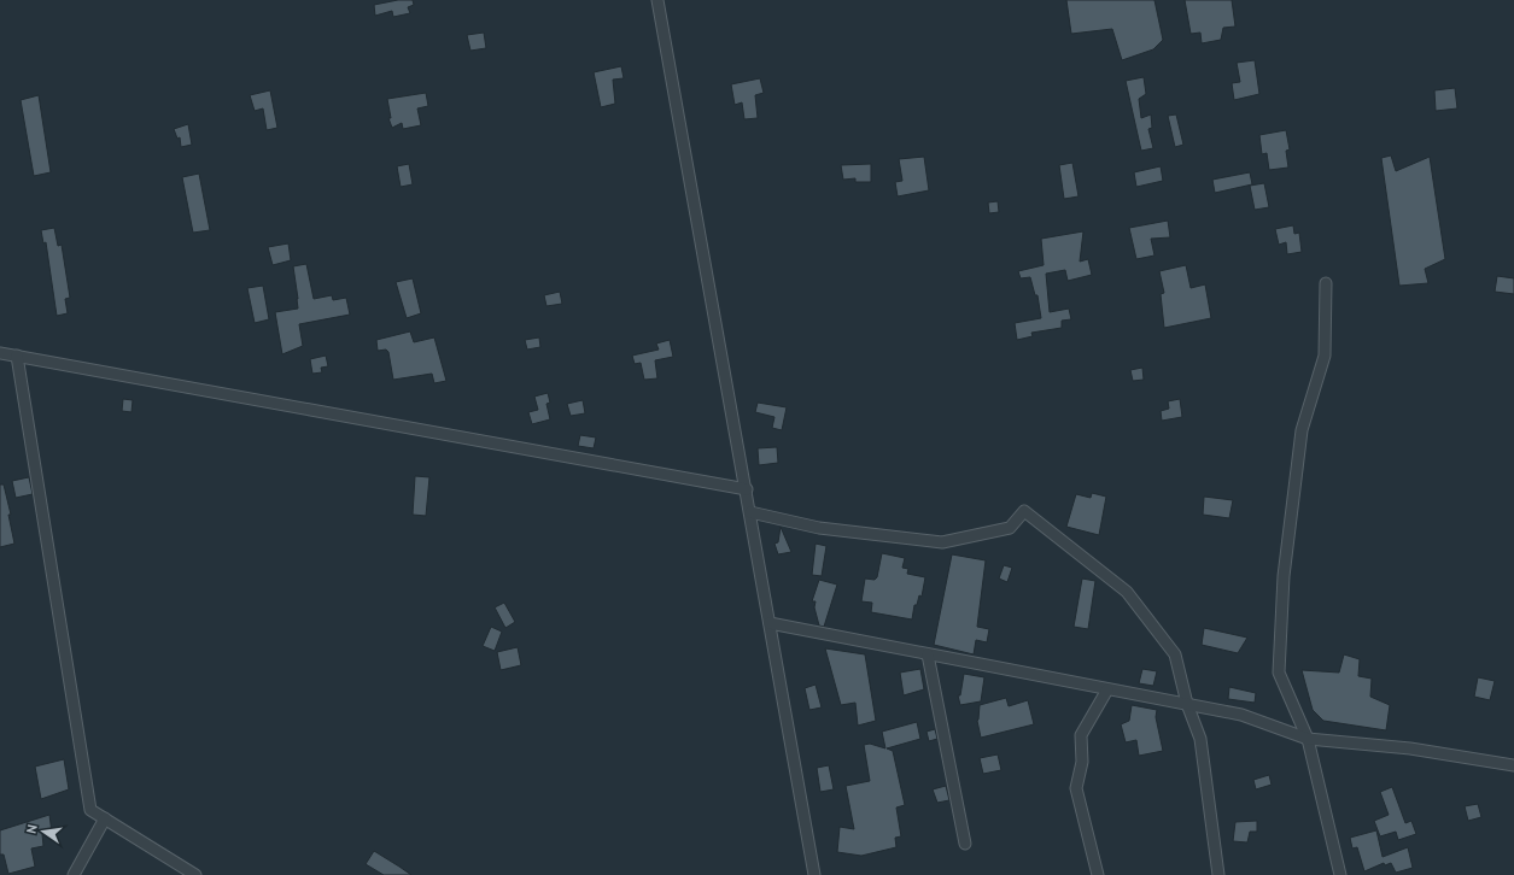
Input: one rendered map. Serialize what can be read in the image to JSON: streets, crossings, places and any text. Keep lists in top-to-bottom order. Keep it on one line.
{"north":"left"}
